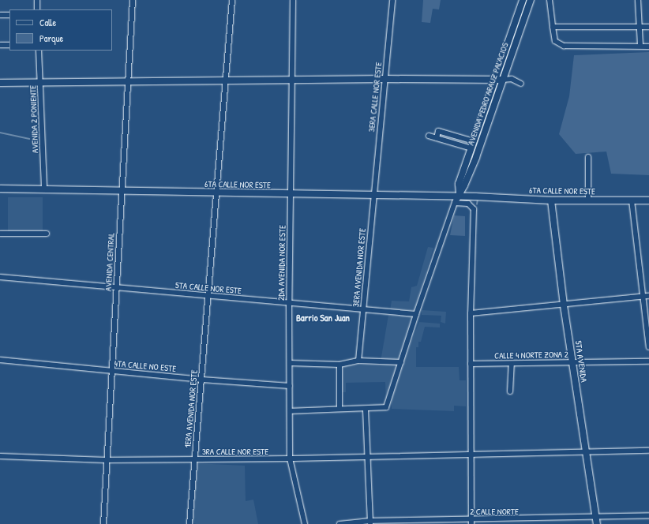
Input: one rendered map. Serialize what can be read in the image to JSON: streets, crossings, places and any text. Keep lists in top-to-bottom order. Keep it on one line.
{"streets":{"street":["AVENIDA PEDRO ARAUZ PALACIOS","3ERA CALLE NOR ESTE","AVENIDA 2 PONIENTE","6TA CALLE NOR ESTE","AVENIDA CENTRAL","2DA AVENIDA NOR ESTE","3ERA AVENIDA NOR ESTE","5TA CALLE NOR ESTE","CALLE 4 NORTE ZONA 2","5TA AVENIDA","4TA CALLE NO ESTE","1ERA AVENIDA NOR ESTE","3RA CALLE NOR ESTE","2 CALLE NORTE"]},"crossings":[["AVENIDA PEDRO ARAUZ PALACIOS","6TA CALLE NOR ESTE"],["3ERA CALLE NOR ESTE","6TA CALLE NOR ESTE"],["3ERA CALLE NOR ESTE","3ERA AVENIDA NOR ESTE"],["AVENIDA 2 PONIENTE","6TA CALLE NOR ESTE"],["6TA CALLE NOR ESTE","AVENIDA CENTRAL"],["6TA CALLE NOR ESTE","2DA AVENIDA NOR ESTE"],["6TA CALLE NOR ESTE","3ERA AVENIDA NOR ESTE"],["6TA CALLE NOR ESTE","5TA AVENIDA"],["AVENIDA CENTRAL","5TA CALLE NOR ESTE"],["AVENIDA CENTRAL","4TA CALLE NO ESTE"],["AVENIDA CENTRAL","3RA CALLE NOR ESTE"],["2DA AVENIDA NOR ESTE","5TA CALLE NOR ESTE"],["2DA AVENIDA NOR ESTE","4TA CALLE NO ESTE"],["2DA AVENIDA NOR ESTE","3RA CALLE NOR ESTE"],["3ERA AVENIDA NOR ESTE","5TA CALLE NOR ESTE"],["5TA CALLE NOR ESTE","1ERA AVENIDA NOR ESTE"],["CALLE 4 NORTE ZONA 2","5TA AVENIDA"],["5TA AVENIDA","2 CALLE NORTE"],["4TA CALLE NO ESTE","1ERA AVENIDA NOR ESTE"],["1ERA AVENIDA NOR ESTE","3RA CALLE NOR ESTE"]],"districts":["Barrio San Juan"],"legend":["Calle","Parque"]}
